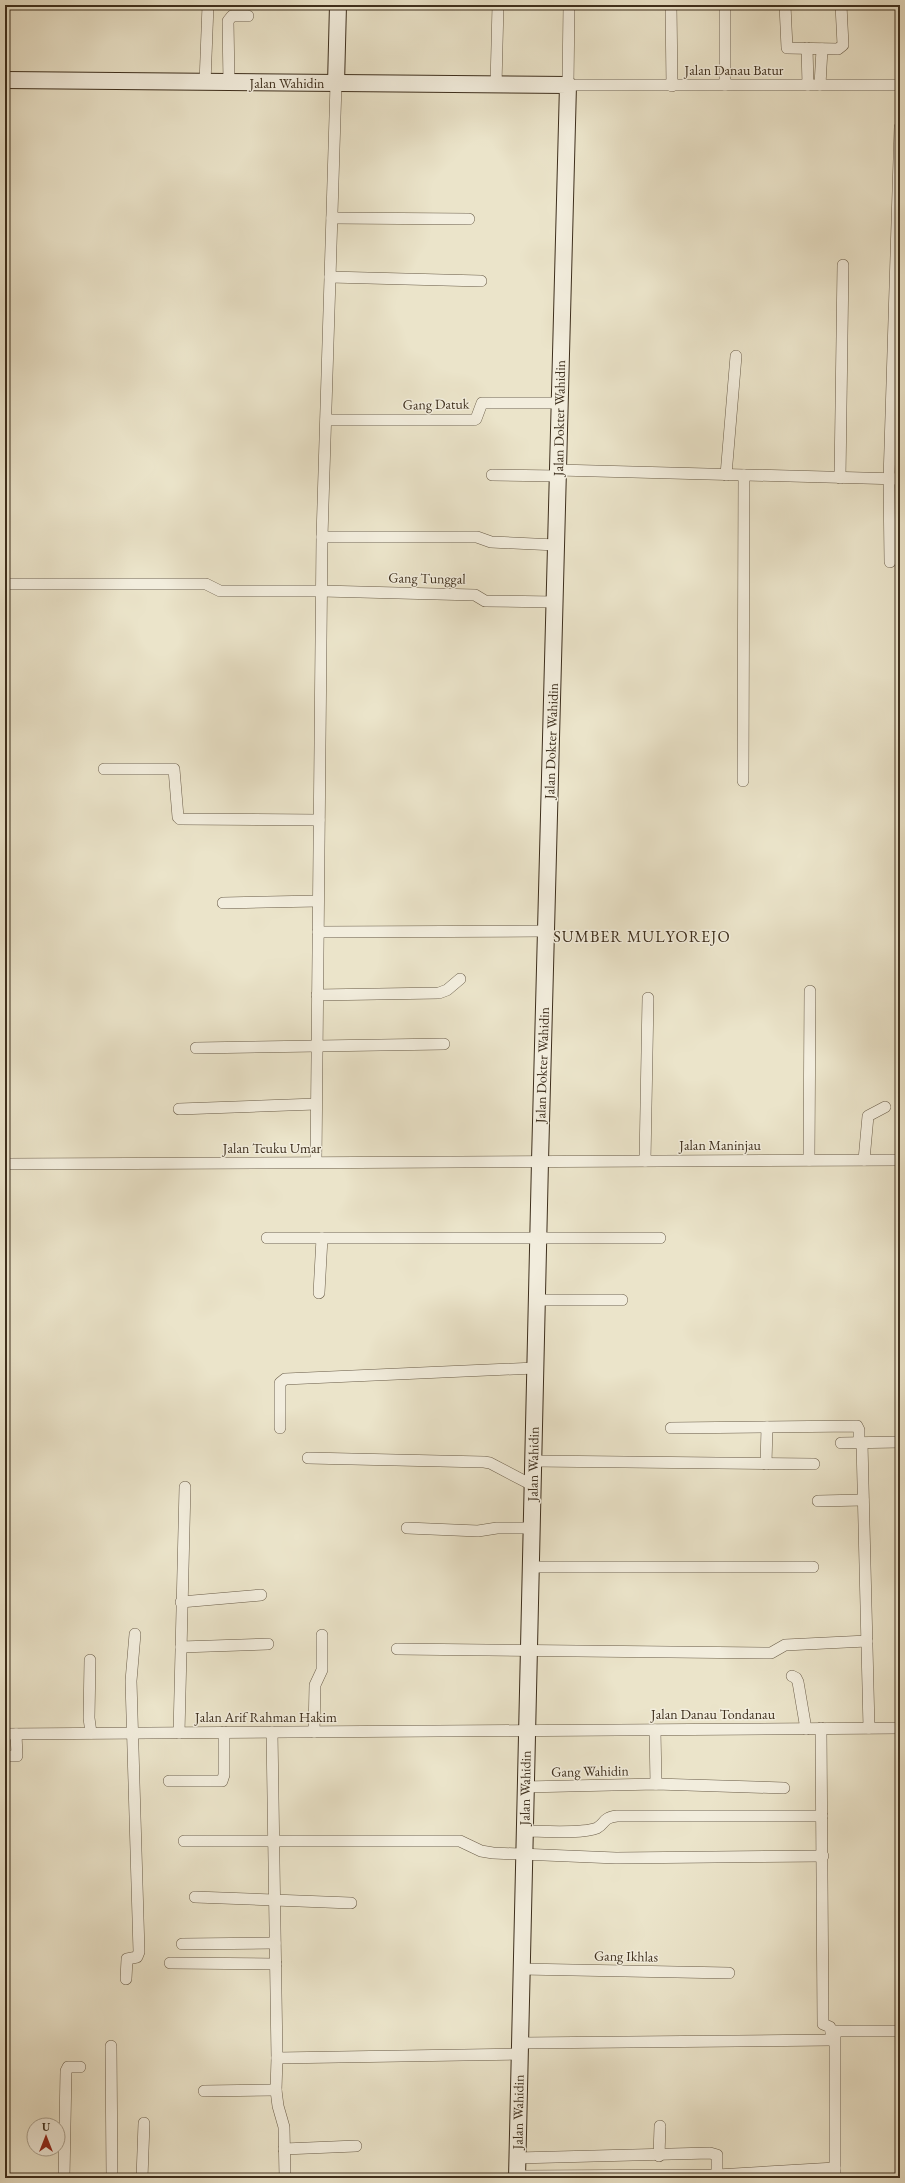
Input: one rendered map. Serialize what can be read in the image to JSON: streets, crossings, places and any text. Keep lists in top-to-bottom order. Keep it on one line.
{"streets":{"street":["Jalan Danau Batur","Jalan Wahidin","Gang Datuk","Jalan Dokter Wahidin","Gang Tunggal","Jalan Maninjau","Jalan Teuku Umar","Jalan Danau Tondanau","Jalan Arif Rahman Hakim","Gang Wahidin","Gang Ikhlas"]},"crossings":[["Jalan Danau Batur","Jalan Wahidin"],["Jalan Danau Batur","Jalan Dokter Wahidin"],["Jalan Wahidin","Jalan Dokter Wahidin"],["Jalan Wahidin","Jalan Danau Tondanau"],["Jalan Wahidin","Jalan Arif Rahman Hakim"],["Jalan Wahidin","Gang Wahidin"],["Jalan Wahidin","Gang Ikhlas"],["Gang Datuk","Jalan Dokter Wahidin"],["Jalan Dokter Wahidin","Gang Tunggal"],["Jalan Dokter Wahidin","Jalan Maninjau"],["Jalan Dokter Wahidin","Jalan Teuku Umar"],["Jalan Maninjau","Jalan Teuku Umar"],["Jalan Danau Tondanau","Jalan Arif Rahman Hakim"]],"districts":["SUMBER MULYOREJO"],"north":"top"}
